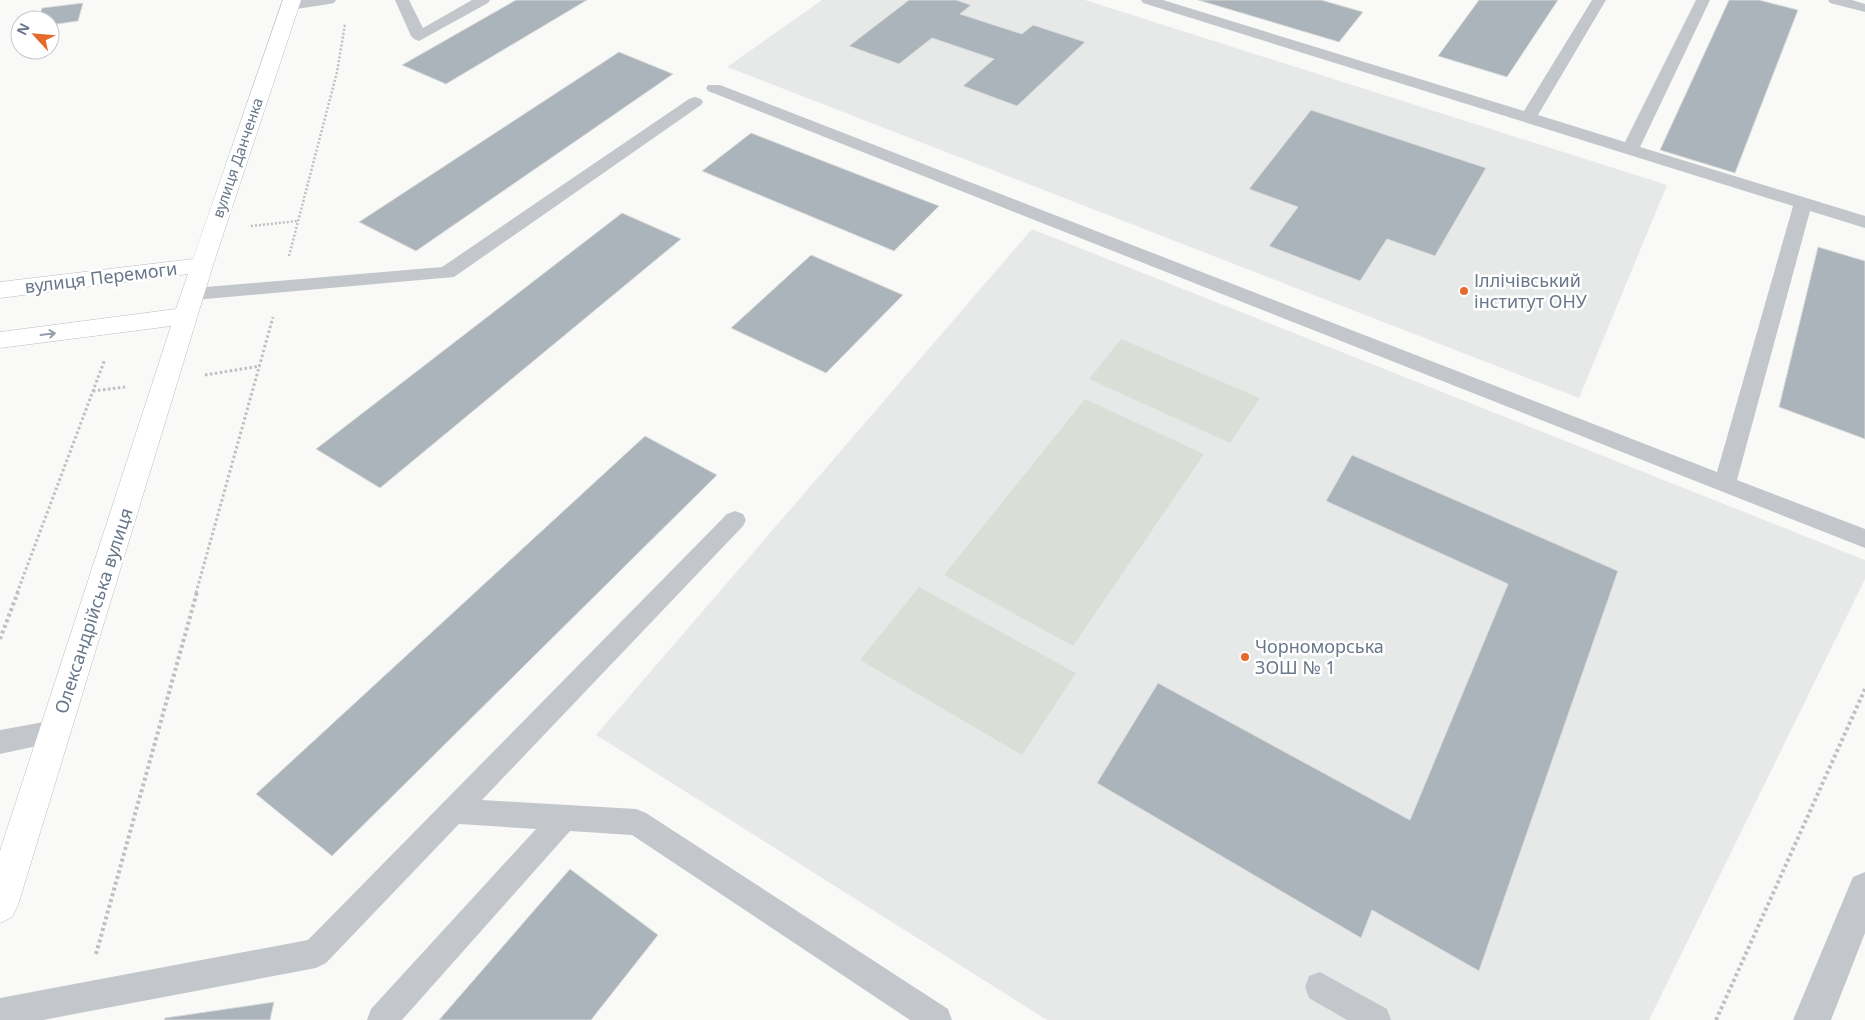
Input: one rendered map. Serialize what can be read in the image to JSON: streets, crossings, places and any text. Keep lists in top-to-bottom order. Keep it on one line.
{"streets":{"main road":["вулиця Данченка","вулиця Перемоги","Олександрійська вулиця"]},"crossings":[["вулиця Данченка","вулиця Перемоги"],["вулиця Данченка","Олександрійська вулиця"]],"places":["Іллічівський інститут ОНУ","Чорноморська ЗОШ № 1"],"north":"top left"}
